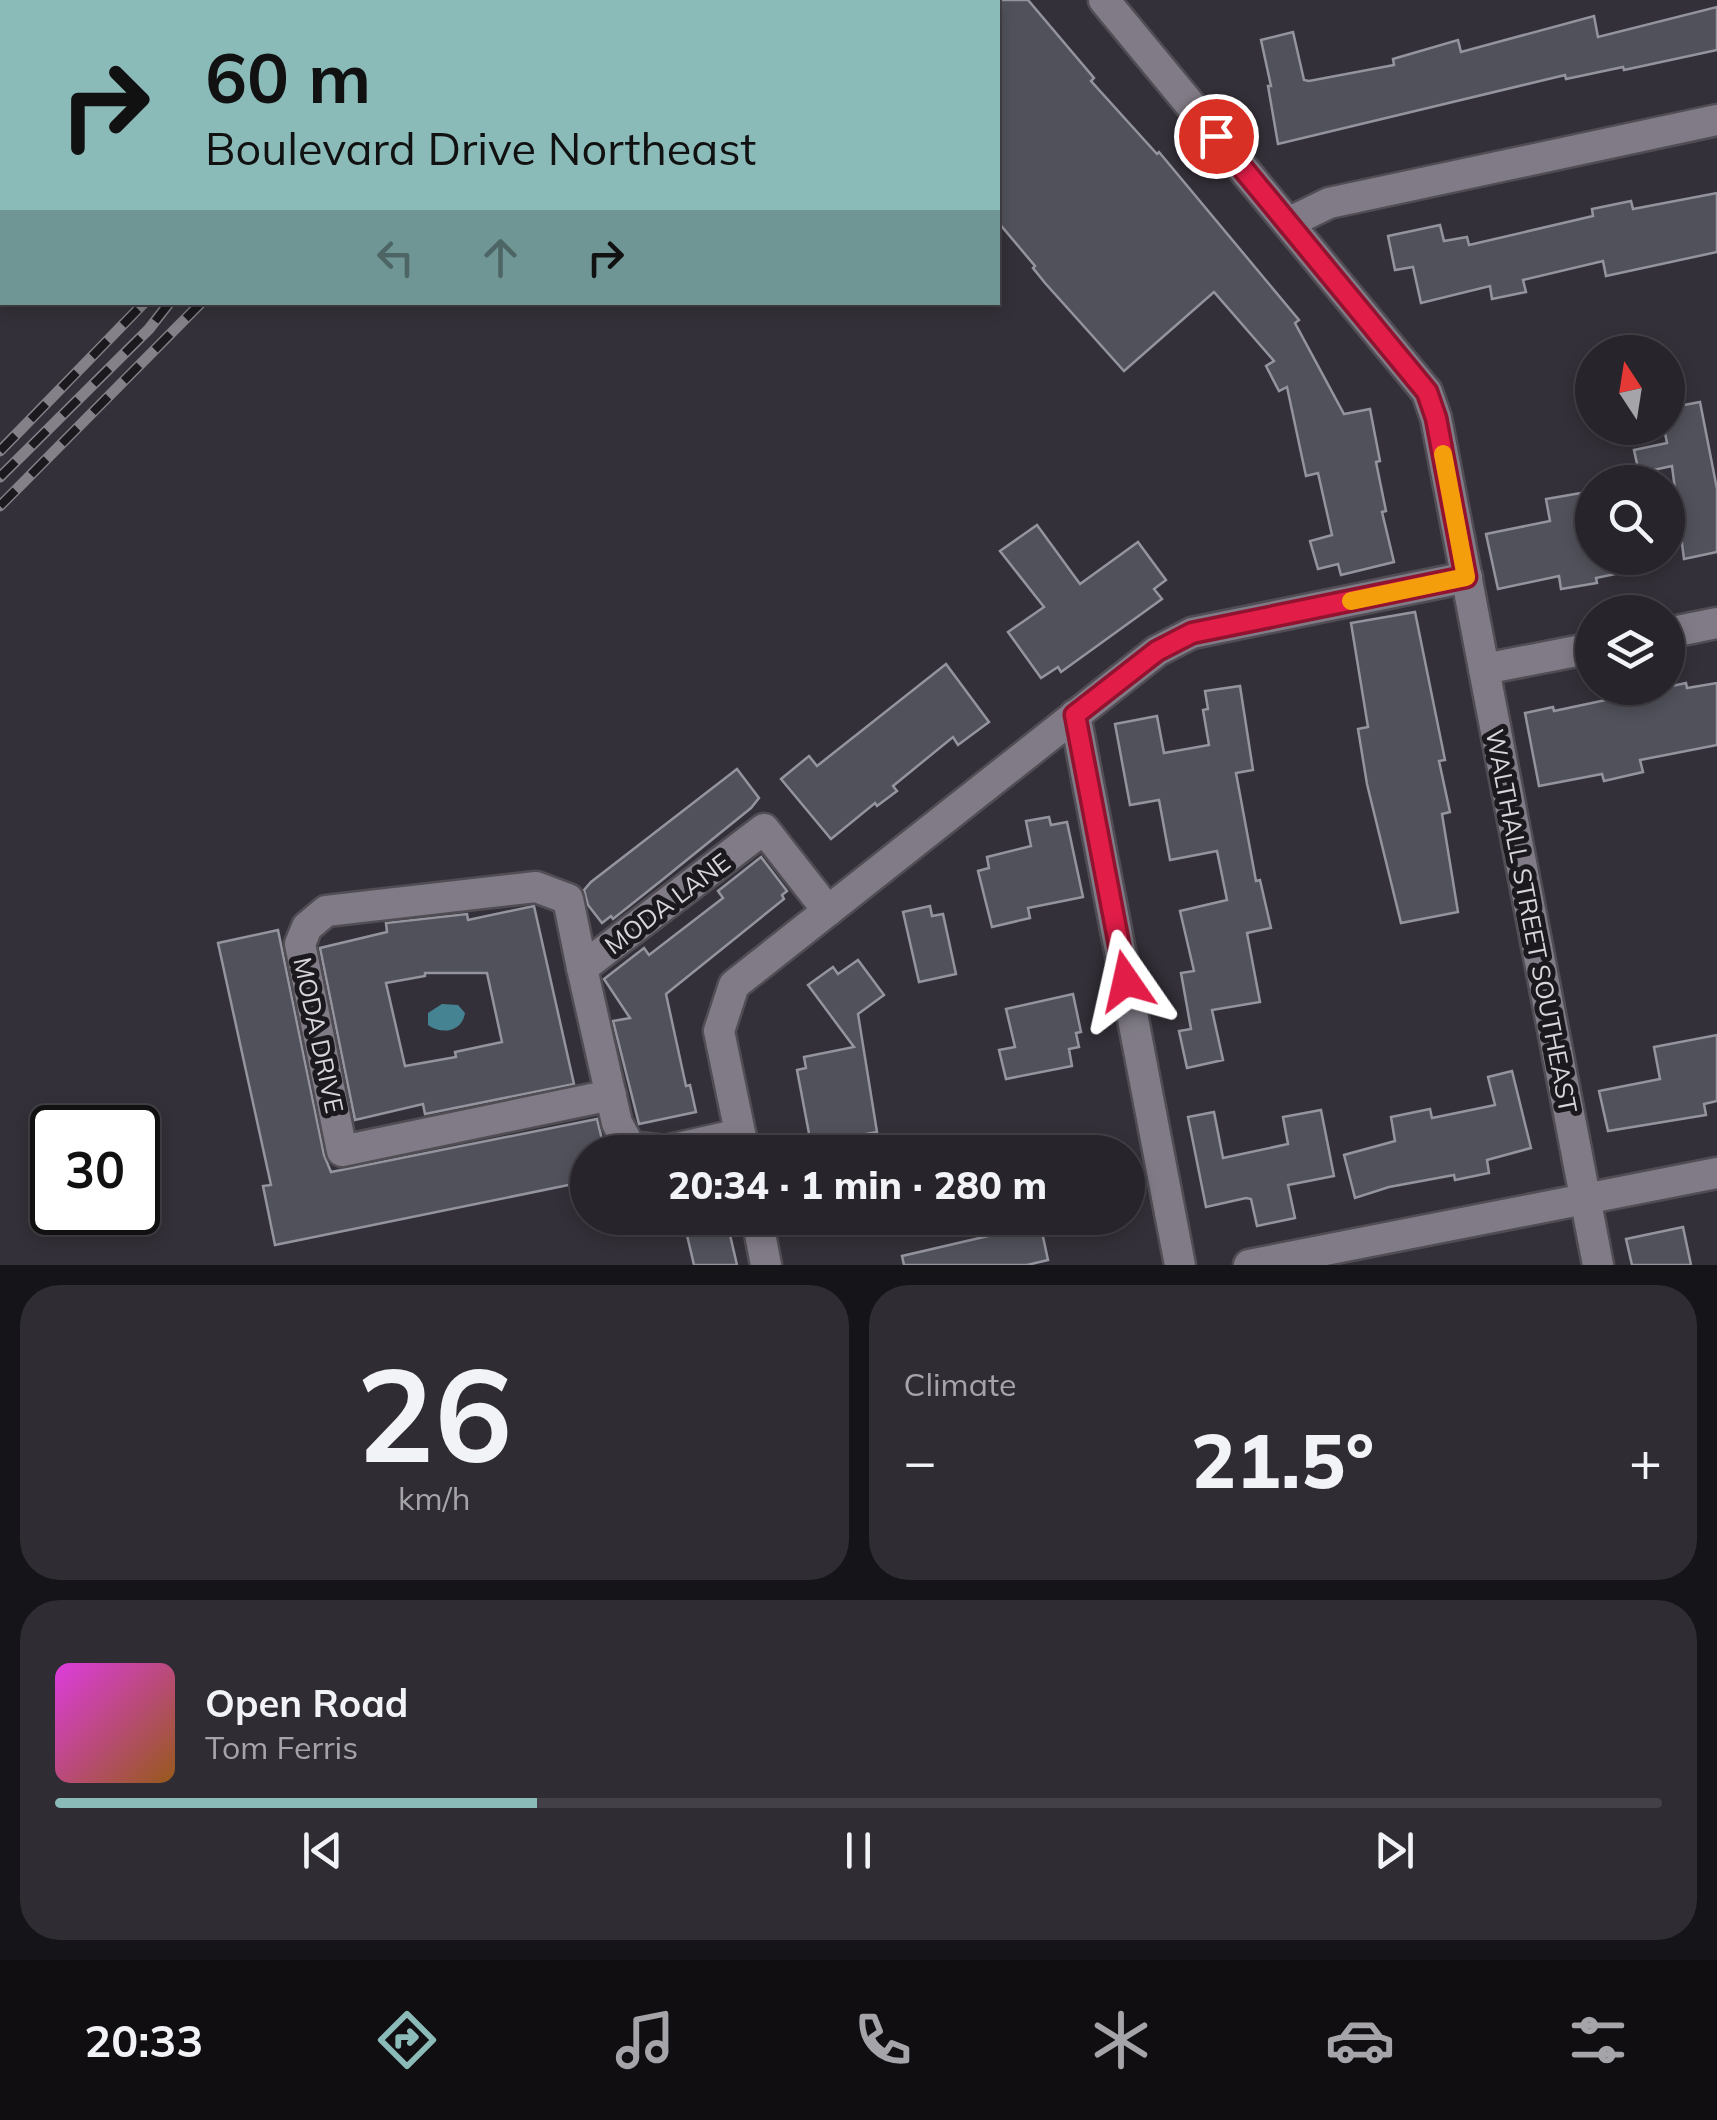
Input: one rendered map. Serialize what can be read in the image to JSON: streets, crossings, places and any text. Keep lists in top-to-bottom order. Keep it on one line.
{"streets":{"street":["MODA LANE","WALTHALL STREET SOUTHEAST","MODA DRIVE"]},"crossings":[["MODA LANE","MODA DRIVE"]],"north":"top","page":{"turn":["60 m","Boulevard Drive Northeast"],"limit":"30","trip":"20:34 · 1 min · 280 m","tile":[["26","km/h"],"Climate"],"heat":["−","21.5°","+"],"song":["Open Road","Tom Ferris"],"tabs":"20:33"}}
